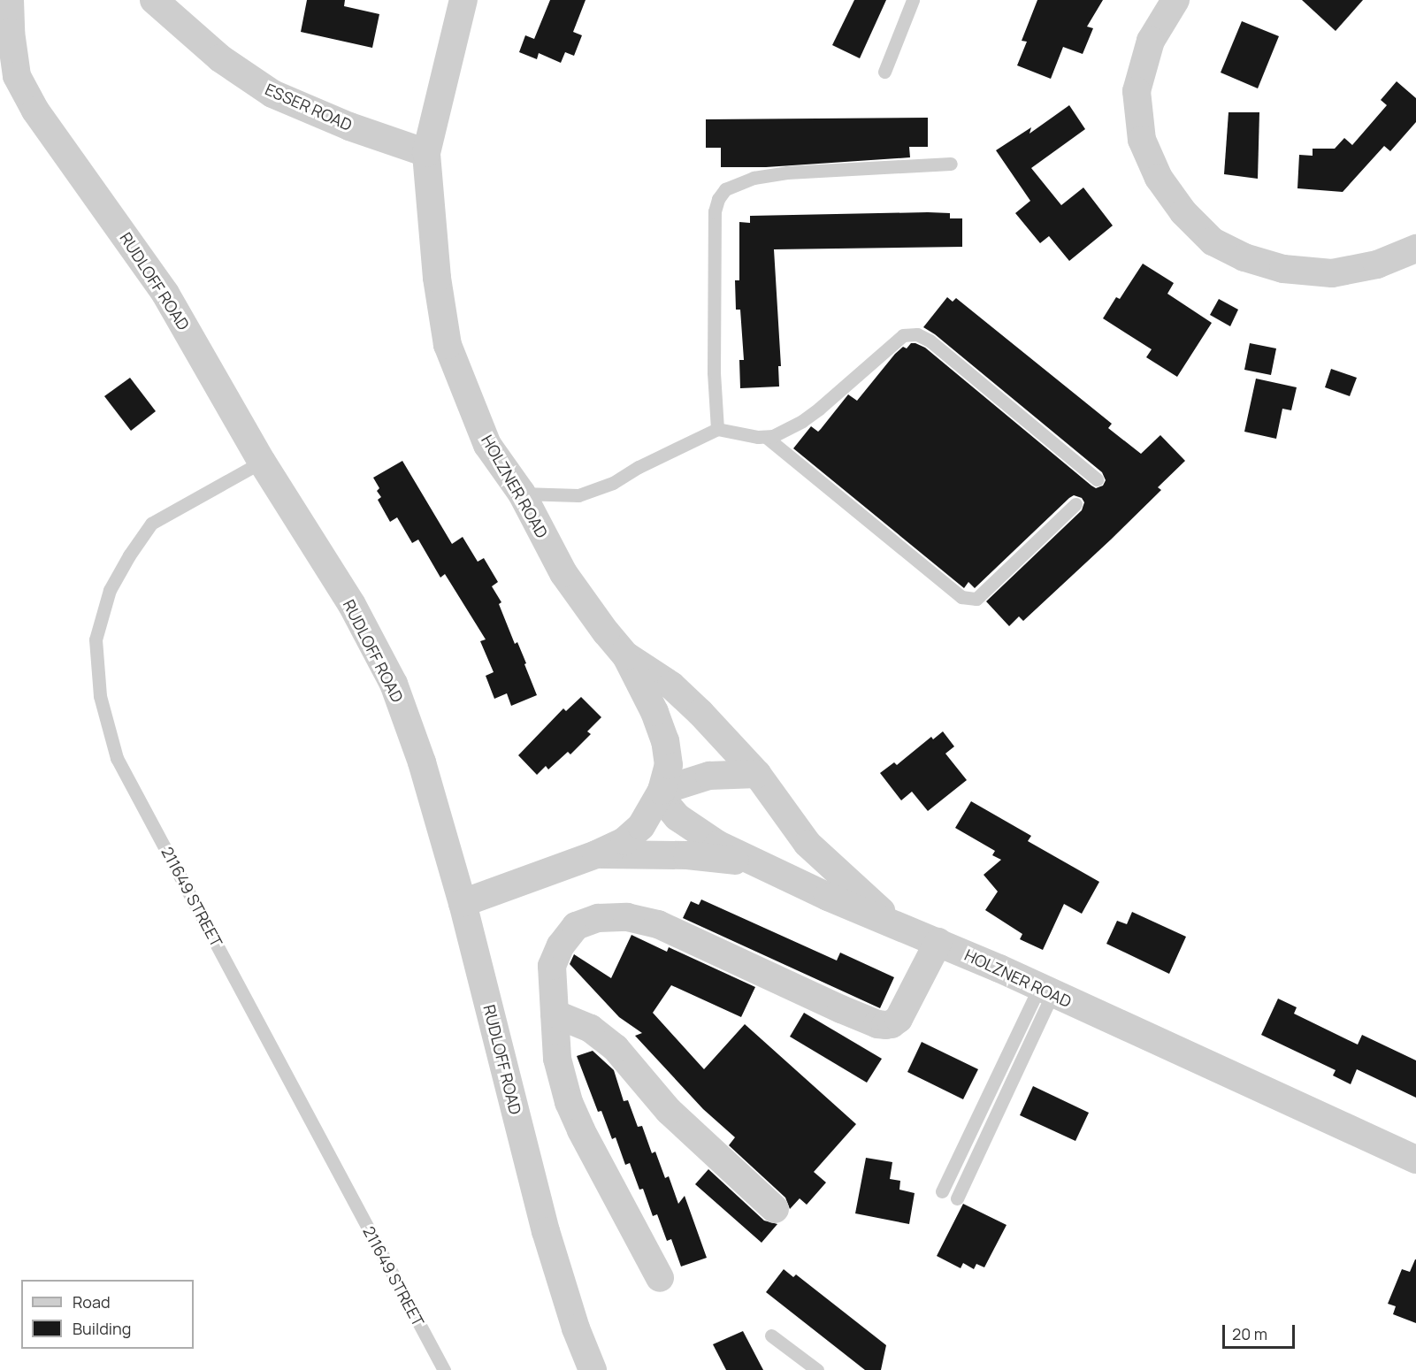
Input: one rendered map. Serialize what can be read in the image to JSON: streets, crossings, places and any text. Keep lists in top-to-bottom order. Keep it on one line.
{"streets":{"street":["ESSER ROAD","RUDLOFF ROAD","HOLZNER ROAD"],"lane":["211649 STREET"]},"crossings":[["ESSER ROAD","HOLZNER ROAD"],["RUDLOFF ROAD","HOLZNER ROAD"],["RUDLOFF ROAD","211649 STREET"]],"legend":["Road","Building"],"scale_bar":"20 m"}
